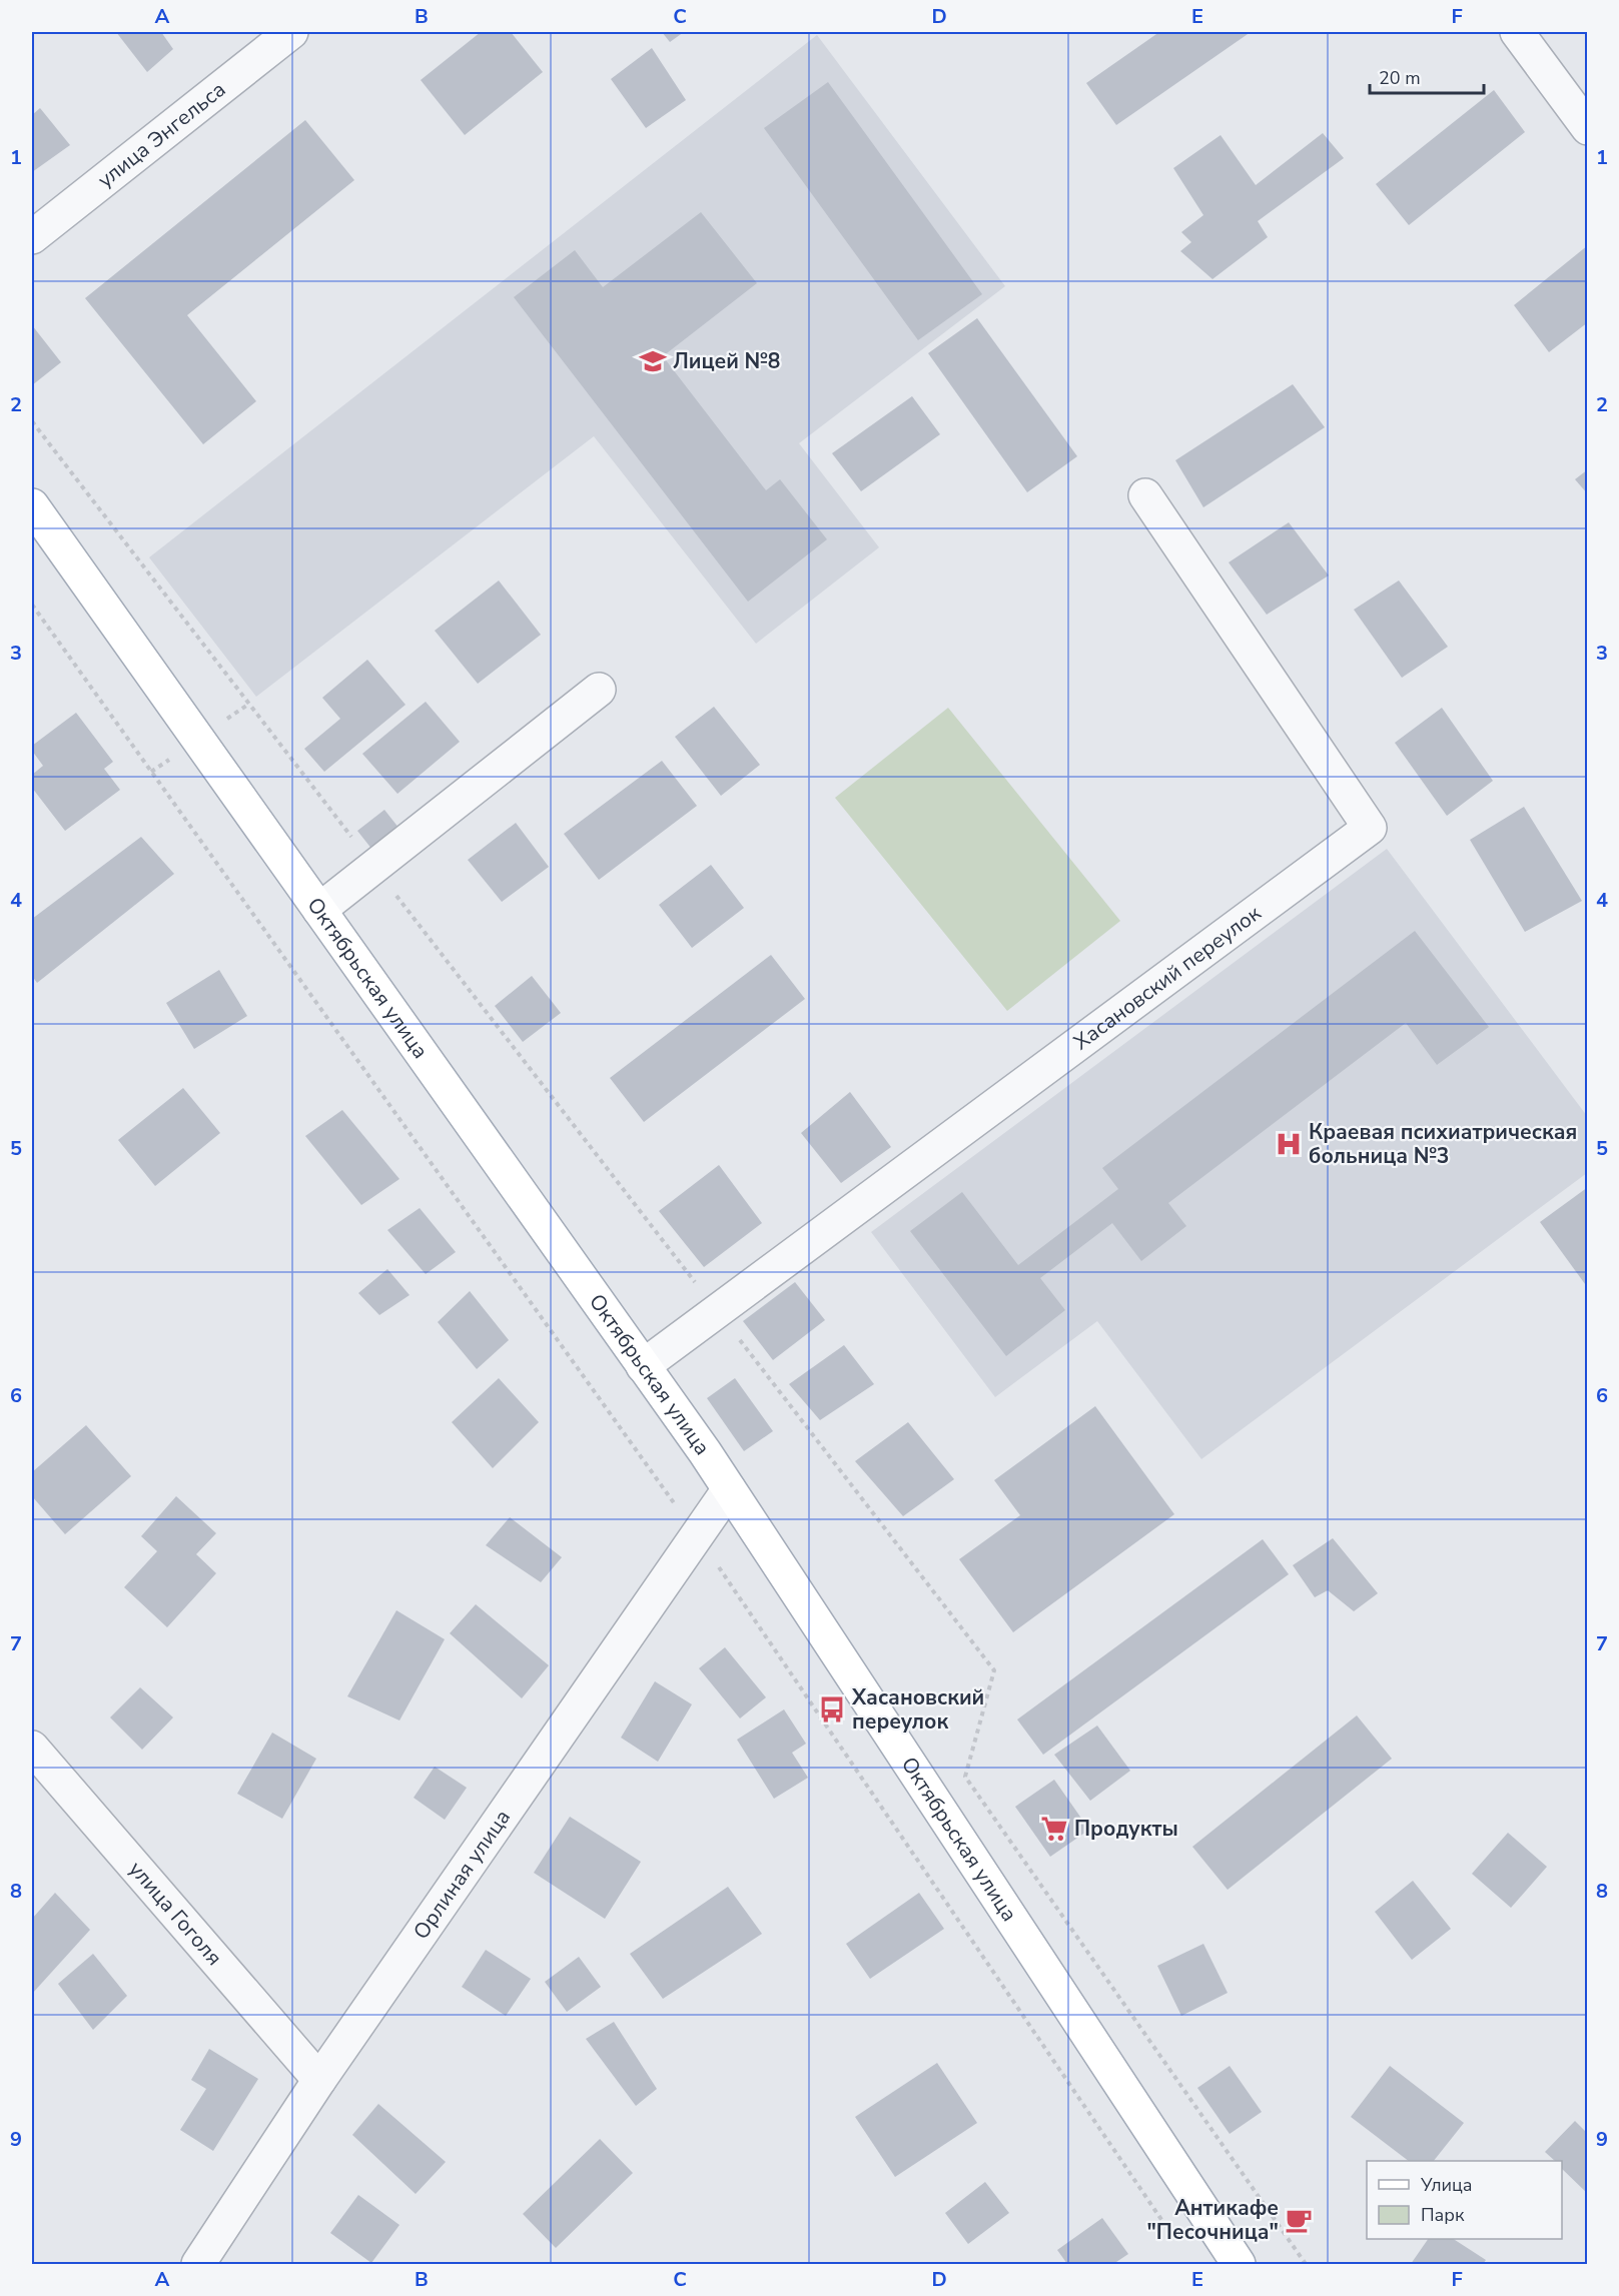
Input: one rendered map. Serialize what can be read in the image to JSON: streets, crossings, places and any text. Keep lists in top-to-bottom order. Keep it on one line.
{"streets":{"main road":["Октябрьская улица"],"street":["улица Энгельса","Хасановский переулок","Орлиная улица","улица Гоголя"]},"crossings":[["Хасановский переулок","Октябрьская улица"],["Октябрьская улица","Орлиная улица"],["Орлиная улица","улица Гоголя"]],"places":{"school or university":["Лицей №8"],"hospital":["Краевая психиатрическая больница №3"],"bus stop":["Хасановский переулок"],"supermarket":["Продукты"],"cafe":["Антикафе \"Песочница\""]},"legend":["Улица","Парк"],"scale_bar":"20 m","grid":{"columns":["A","B","C","D","E","F"],"rows":["1","2","3","4","5","6","7","8","9"]}}
